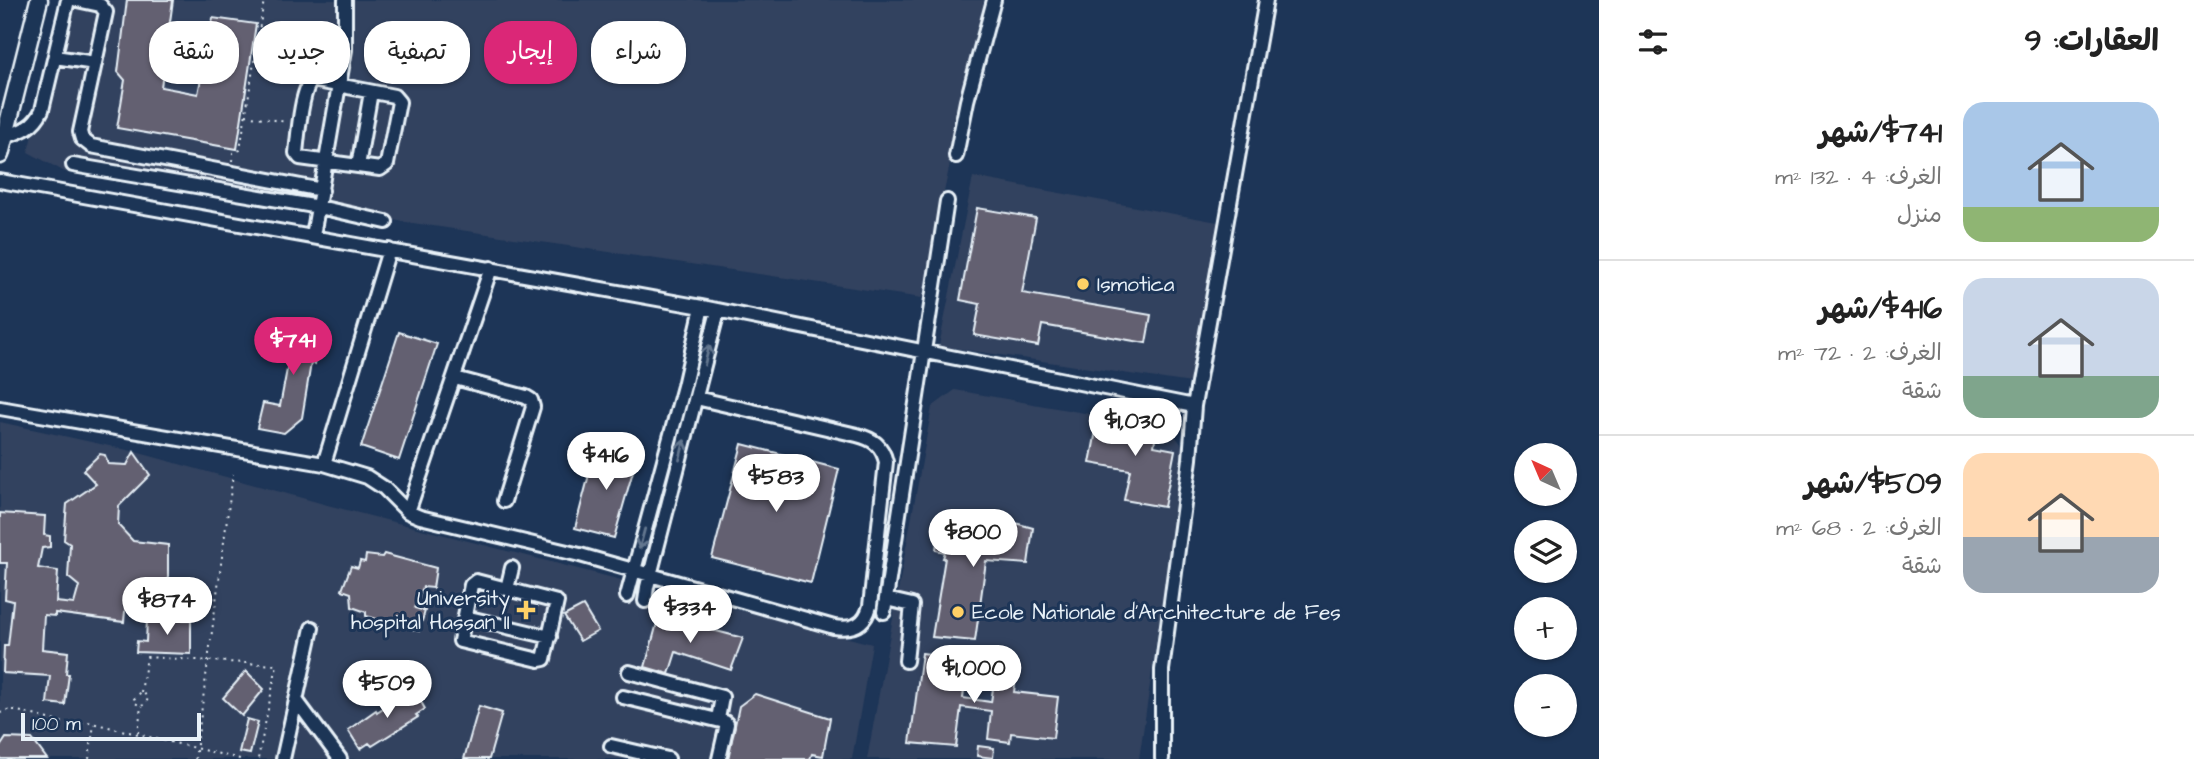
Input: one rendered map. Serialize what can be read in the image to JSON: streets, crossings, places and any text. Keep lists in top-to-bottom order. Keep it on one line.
{"places":{"other":["Ismotica","Ecole Nationale d'Architecture de Fes"],"health":["University hospital Hassan II"]},"scale_bar":"100 m","north":"top left","page":{"heading":"العقارات: 9","chip":["شراء","إيجار","تصفية","جديد","شقة"],"list":[{"name":"$741/شهر","note":"الغرف: 4 · 132 m² · منزل"},{"name":"$416/شهر","note":"الغرف: 2 · 72 m² · شقة"},{"name":"$509/شهر","note":"الغرف: 2 · 68 m² · شقة"}],"price":["$741","$1,030","$416","$583","$800","$874","$334","$1,000","$509"],"map_buttons":["+","−"],"scale":"100 m"}}
